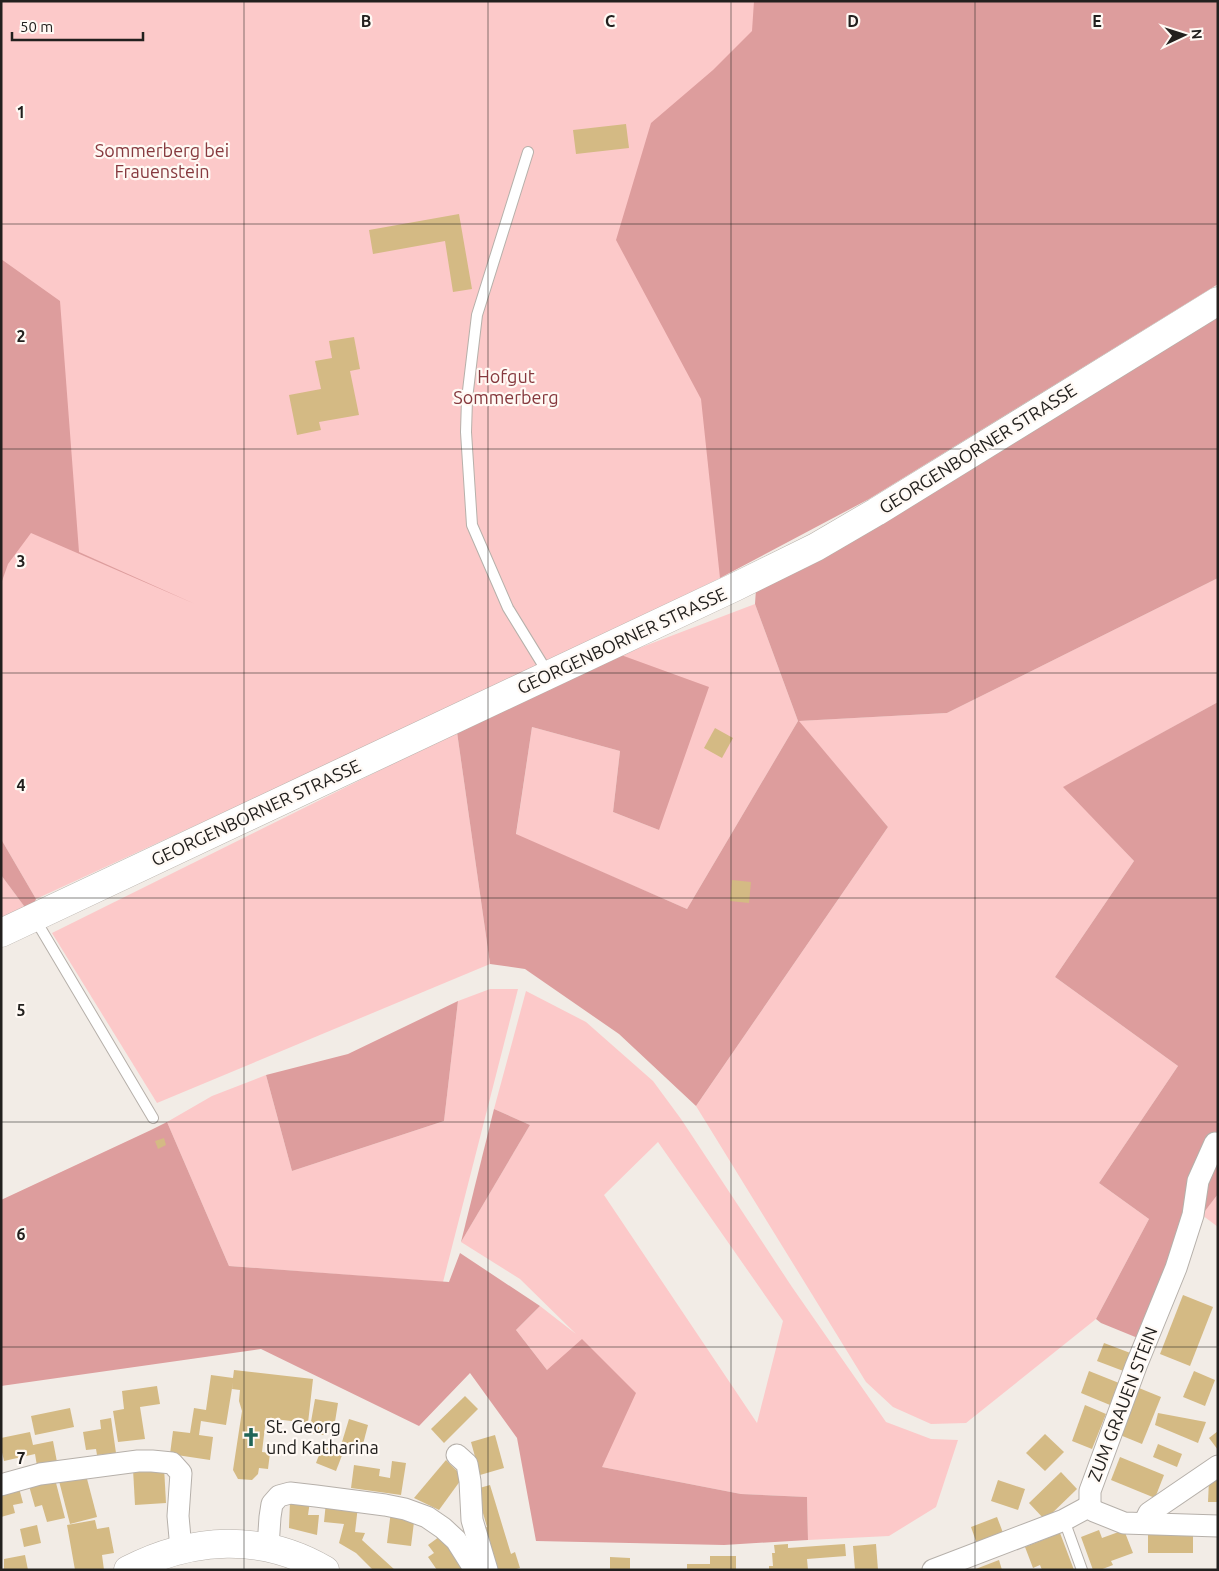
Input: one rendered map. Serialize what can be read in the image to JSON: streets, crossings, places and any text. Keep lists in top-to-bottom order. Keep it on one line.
{"streets":{"main road":["GEORGENBORNER STRASSE"],"street":["ZUM GRAUEN STEIN"]},"parks":["Sommerberg bei Frauenstein","Hofgut Sommerberg"],"places":{"church":["St. Georg und Katharina"]},"scale_bar":"50 m","north":"right","grid":{"columns":["B","C","D","E"],"rows":["1","2","3","4","5","6","7"]}}
